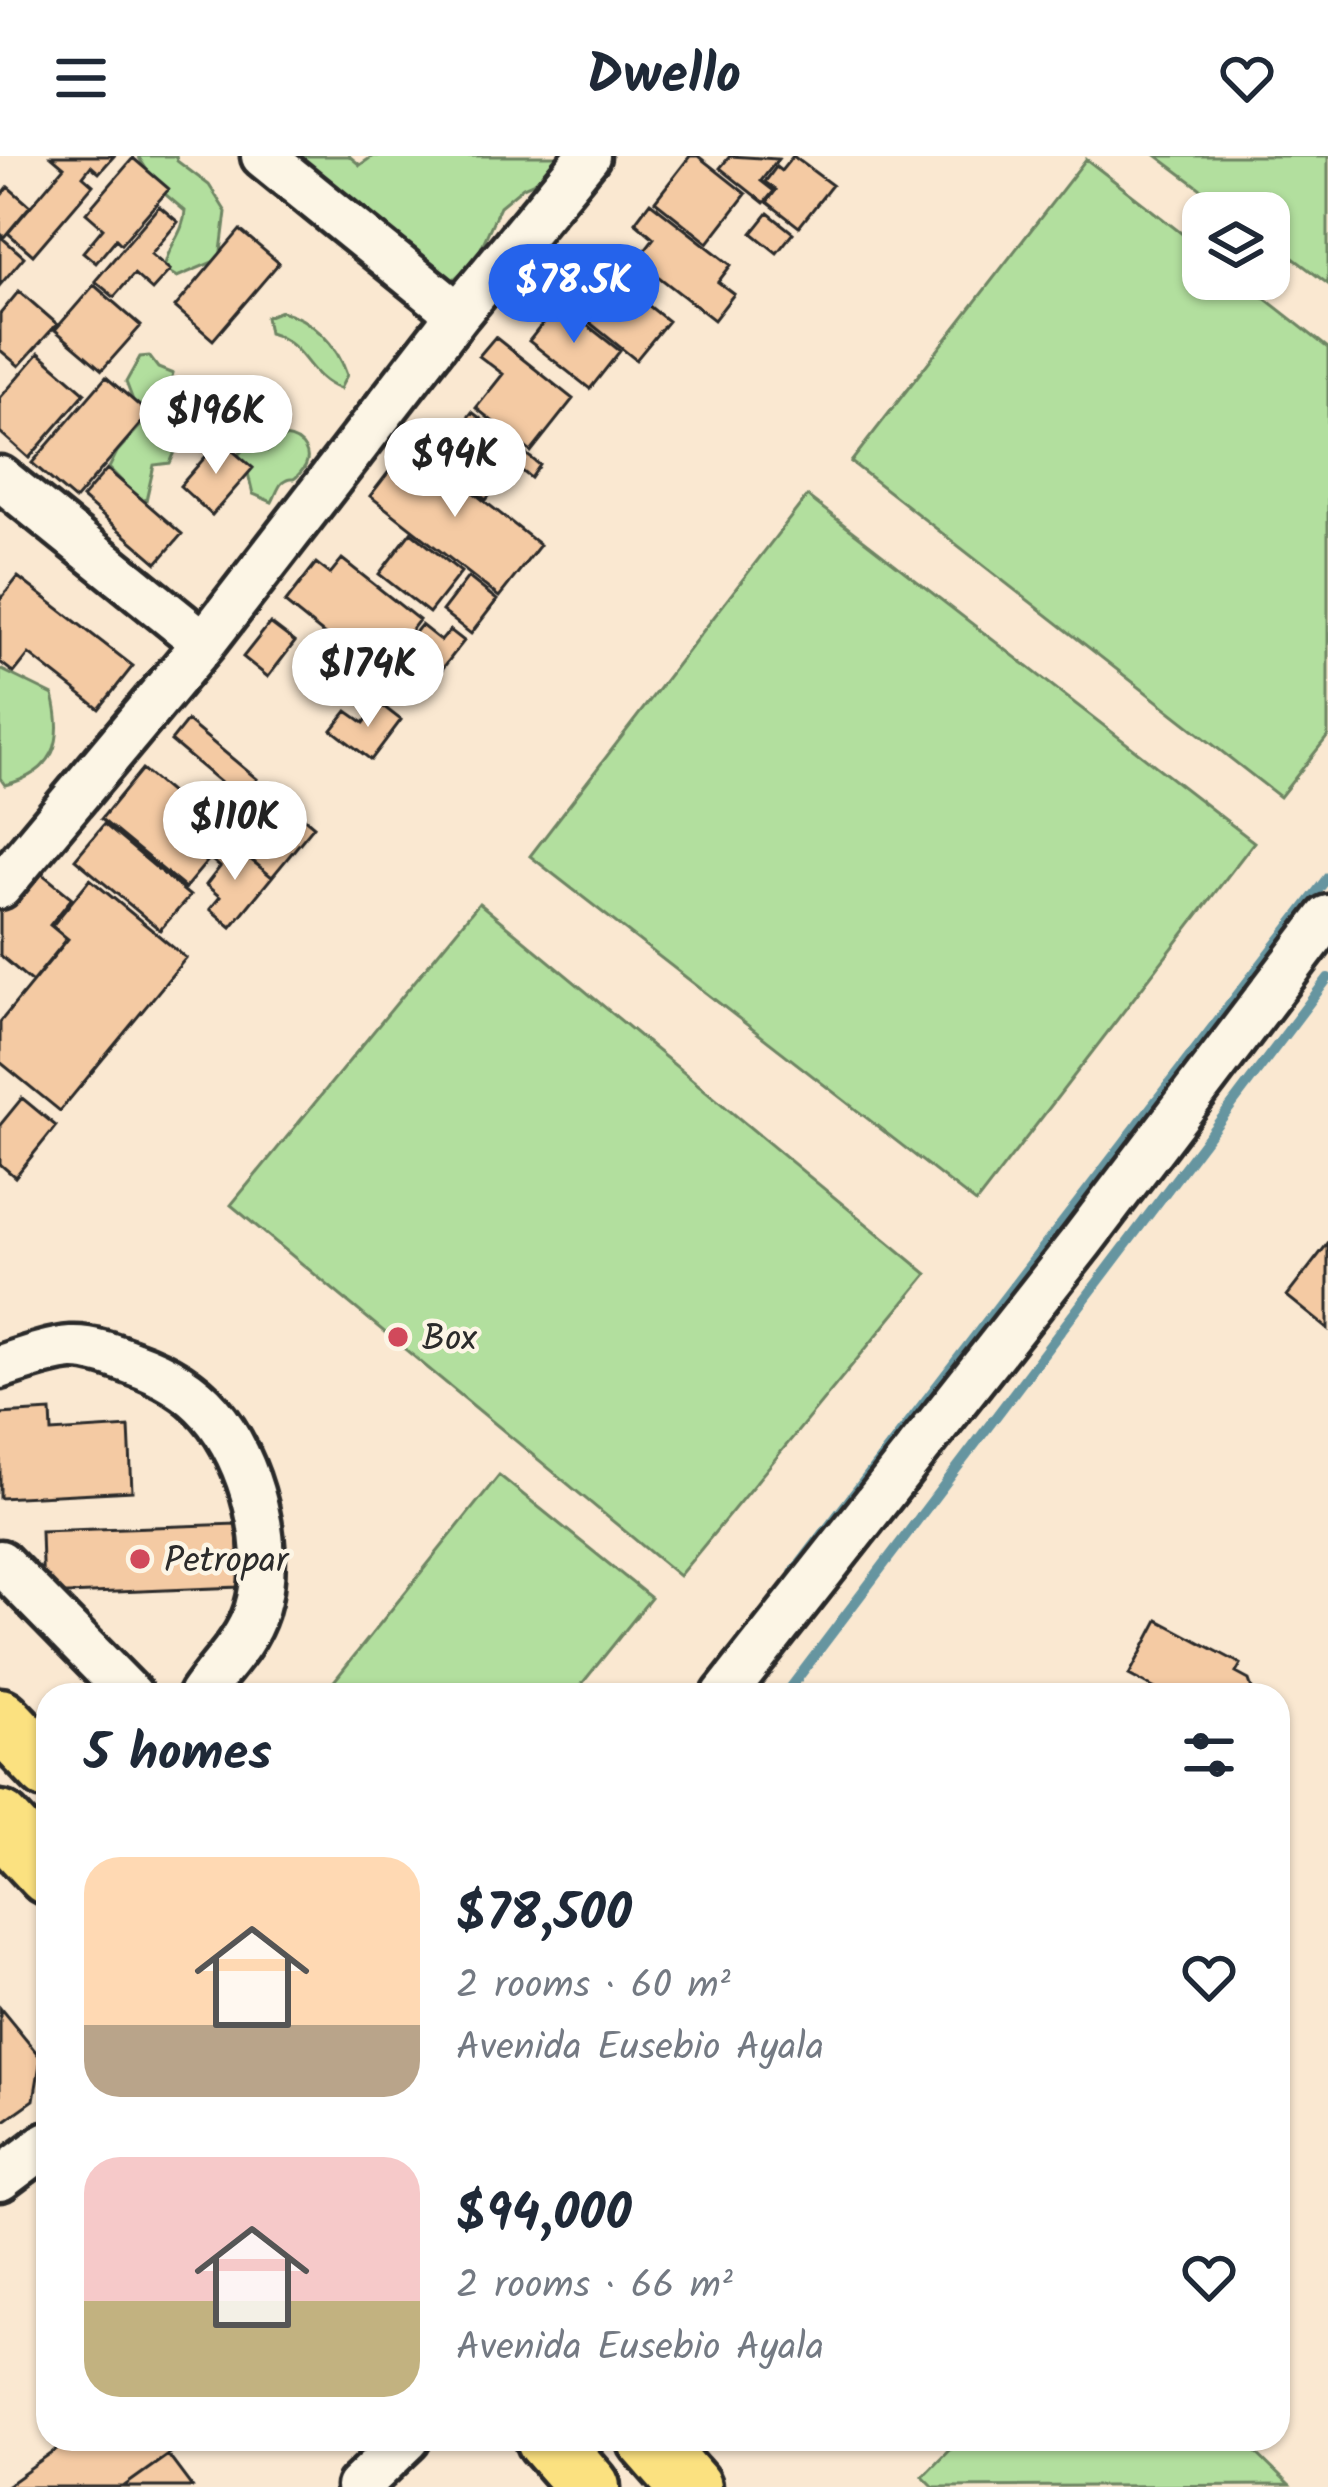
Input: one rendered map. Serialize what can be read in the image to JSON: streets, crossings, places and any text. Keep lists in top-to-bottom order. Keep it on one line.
{"places":["Box","Petropar"],"page":{"header":"Dwello","price":["$78.5K","$196K","$94K","$174K","$110K"],"heading":"5 homes","list":[{"name":"$78,500","note":"2 rooms · 60 m² · Avenida Eusebio Ayala"},{"name":"$94,000","note":"2 rooms · 66 m² · Avenida Eusebio Ayala"}]}}
